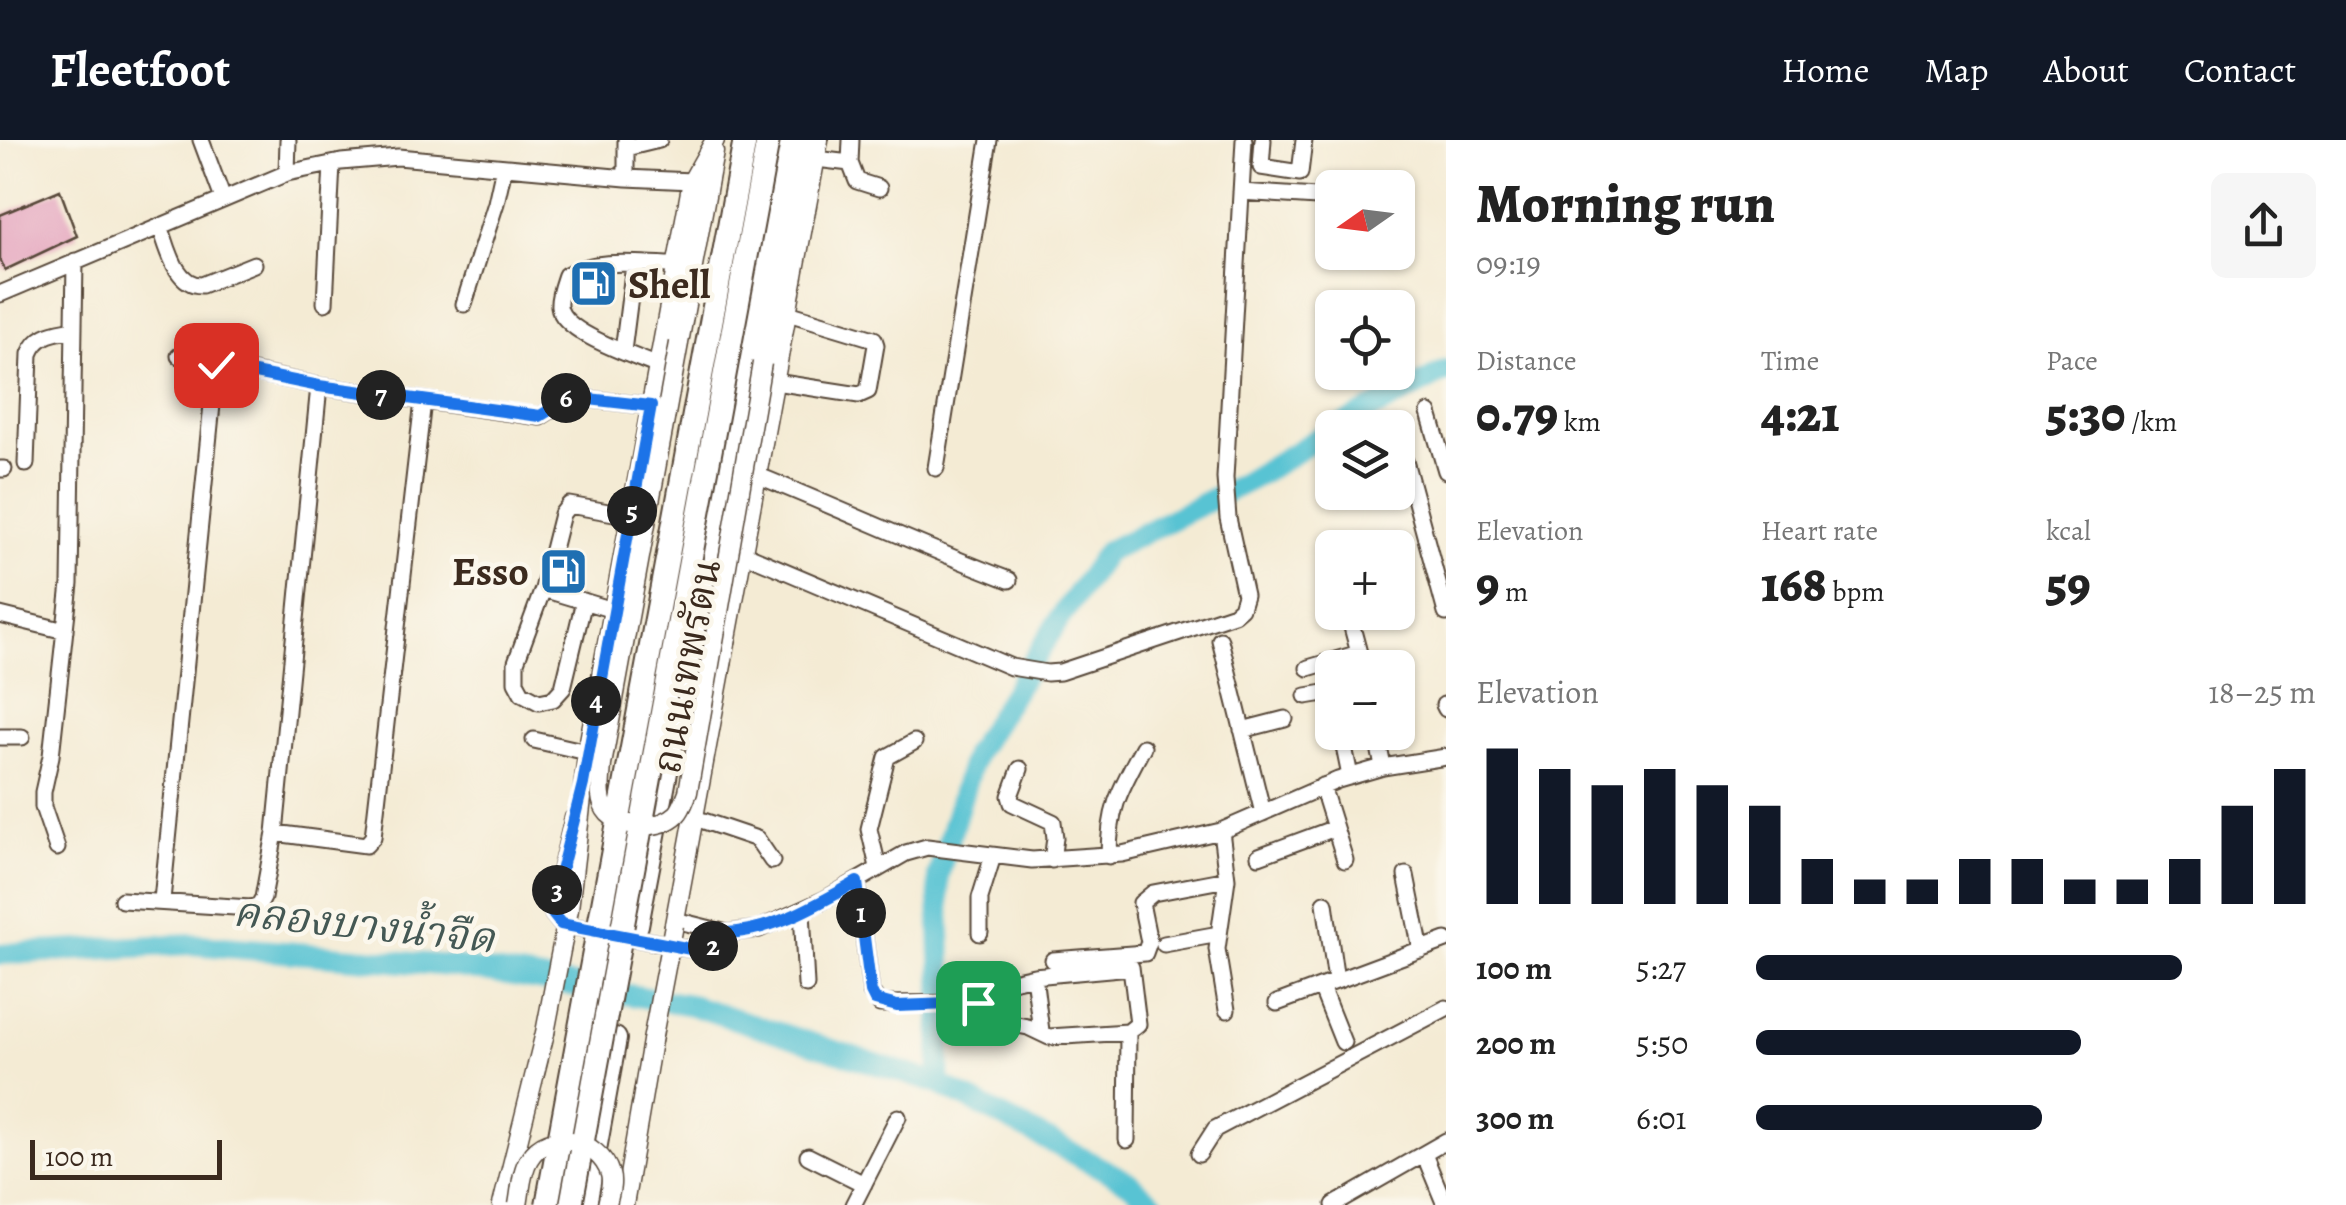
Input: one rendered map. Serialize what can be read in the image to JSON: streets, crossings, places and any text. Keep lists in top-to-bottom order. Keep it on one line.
{"streets":{"highway":["ถนนเทพรัตน"]},"water":["คลองบางน้ำจืด"],"places":{"fuel station":["Shell","Esso"]},"scale_bar":"100 m","north":"left","page":{"header":"Fleetfoot","nav":["Home","Map","About","Contact"],"heading":["Morning run","09:19"],"map_buttons":["+","−"],"stats":[["Distance","0.79 km"],["Time","4:21"],["Pace","5:30 /km"],["Elevation","9 m"],["Heart rate","168 bpm"],["kcal","59"]],"pins":["7","6","5","4","3","1","2"],"chart":["Elevation","18–25 m"],"list":[{"name":"100 m","note":"5:27"},{"name":"200 m","note":"5:50"},{"name":"300 m","note":"6:01"}],"scale":"100 m"}}
